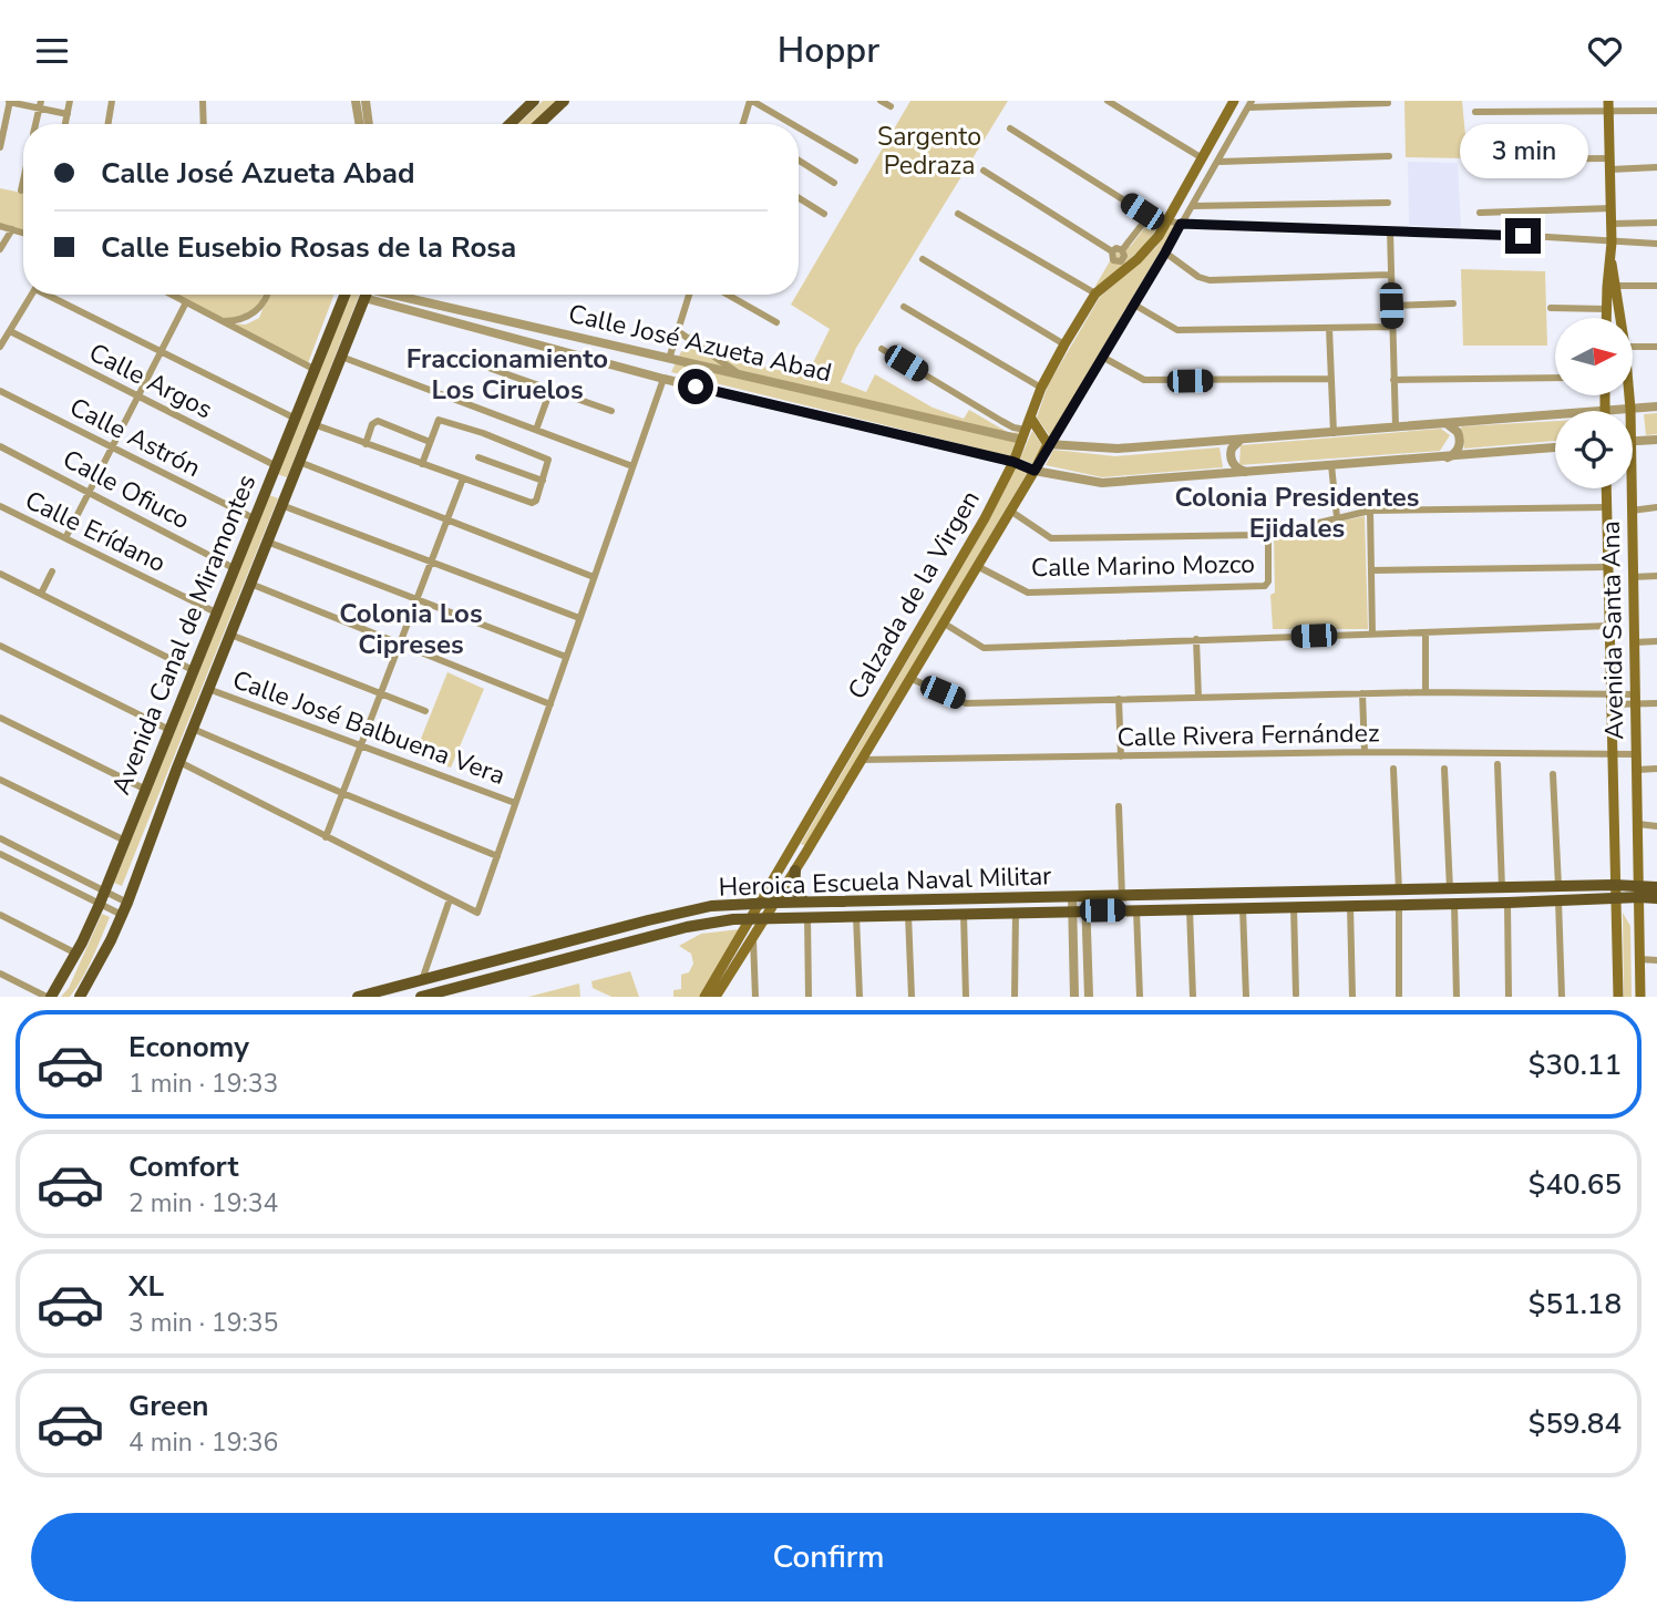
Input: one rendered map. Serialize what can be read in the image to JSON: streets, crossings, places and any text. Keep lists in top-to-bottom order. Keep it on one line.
{"streets":{"main road":["Calzada de la Virgen","Avenida Santa Ana","Avenida Canal de Miramontes","Heroica Escuela Naval Militar"],"street":["Calle José Azueta Abad","Calle Argos","Calle Astrón","Calle Ofiuco","Calle Erídano","Calle Marino Mozco","Calle José Balbuena Vera","Calle Rivera Fernández"]},"crossings":[["Calle José Azueta Abad","Calzada de la Virgen"],["Calle Argos","Avenida Canal de Miramontes"],["Calle Astrón","Avenida Canal de Miramontes"],["Calle Ofiuco","Avenida Canal de Miramontes"],["Calle Erídano","Avenida Canal de Miramontes"],["Calle Marino Mozco","Calzada de la Virgen"],["Calzada de la Virgen","Calle Rivera Fernández"],["Calzada de la Virgen","Heroica Escuela Naval Militar"],["Avenida Santa Ana","Calle Rivera Fernández"],["Avenida Santa Ana","Heroica Escuela Naval Militar"],["Avenida Canal de Miramontes","Calle José Balbuena Vera"]],"districts":["Fraccionamiento Los Ciruelos","Colonia Presidentes Ejidales","Colonia Los Cipreses"],"parks":["Sargento Pedraza"],"north":"right","page":{"header":"Hoppr","bubble":"3 min","banner":["Calle José Azueta Abad","Calle Eusebio Rosas de la Rosa"],"list":[{"name":"Economy","note":"1 min · 19:33","value":"$30.11"},{"name":"Comfort","note":"2 min · 19:34","value":"$40.65"},{"name":"XL","note":"3 min · 19:35","value":"$51.18"},{"name":"Green","note":"4 min · 19:36","value":"$59.84"}],"buttons":"Confirm"}}
